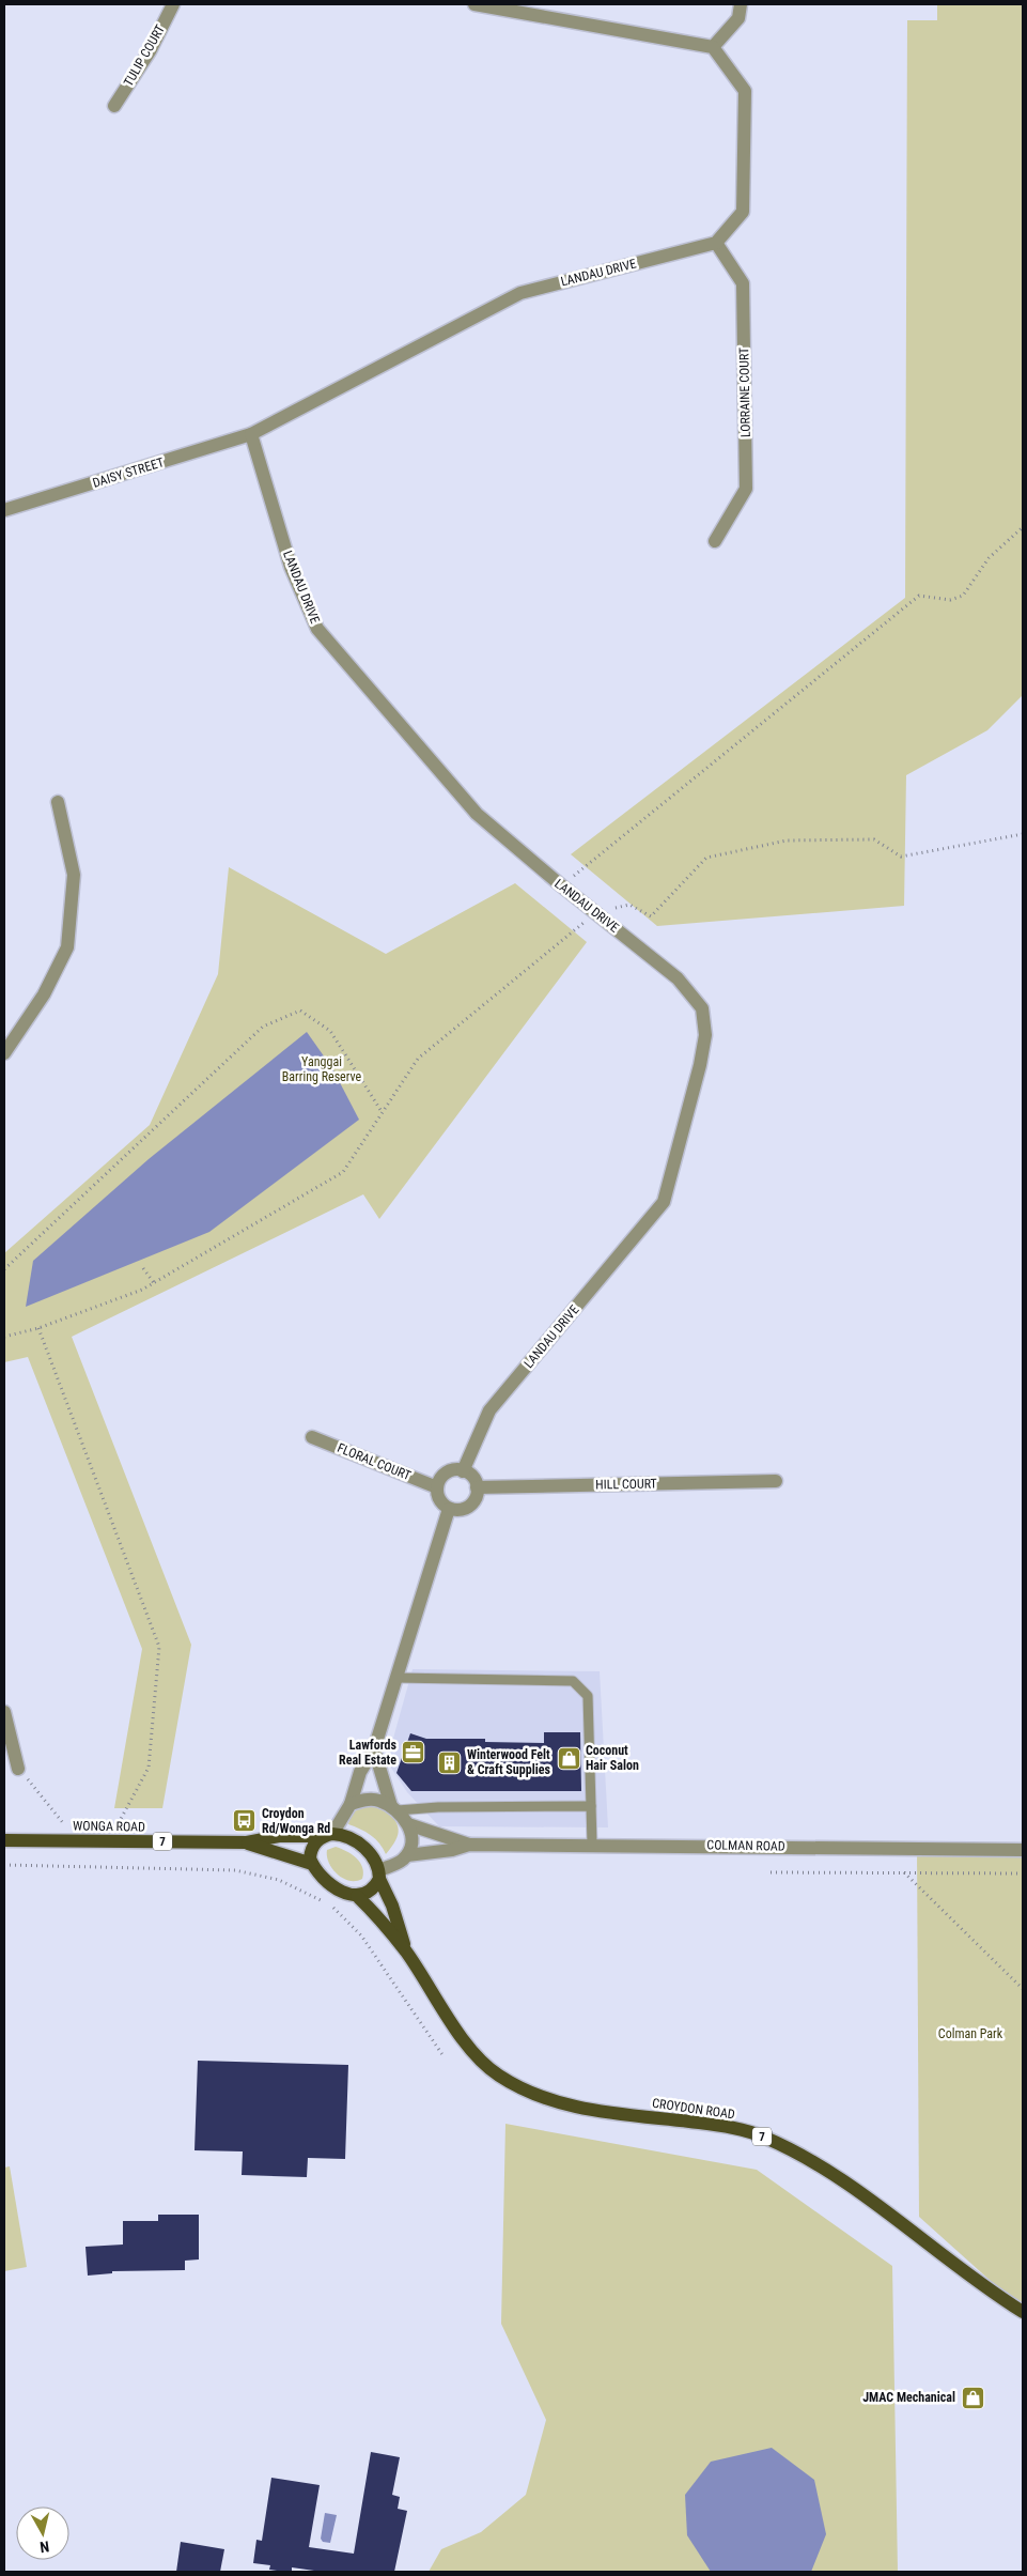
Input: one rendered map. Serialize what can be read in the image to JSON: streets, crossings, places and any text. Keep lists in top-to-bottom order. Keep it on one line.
{"streets":{"main road":["WONGA ROAD","7","CROYDON ROAD"],"street":["TULIP COURT","LANDAU DRIVE","LORRAINE COURT","DAISY STREET","FLORAL COURT","HILL COURT","COLMAN ROAD"]},"crossings":[["LANDAU DRIVE","LORRAINE COURT"],["LANDAU DRIVE","DAISY STREET"],["LANDAU DRIVE","FLORAL COURT"],["LANDAU DRIVE","HILL COURT"],["FLORAL COURT","HILL COURT"],["WONGA ROAD","7"],["WONGA ROAD","CROYDON ROAD"],["7","CROYDON ROAD"]],"parks":["Yanggai Barring Reserve","Colman Park"],"places":{"office":["Lawfords Real Estate"],"shop":["Coconut Hair Salon","JMAC Mechanical"],"building":["Winterwood Felt & Craft Supplies"],"bus stop":["Croydon Rd/Wonga Rd"]},"north":"bottom"}
